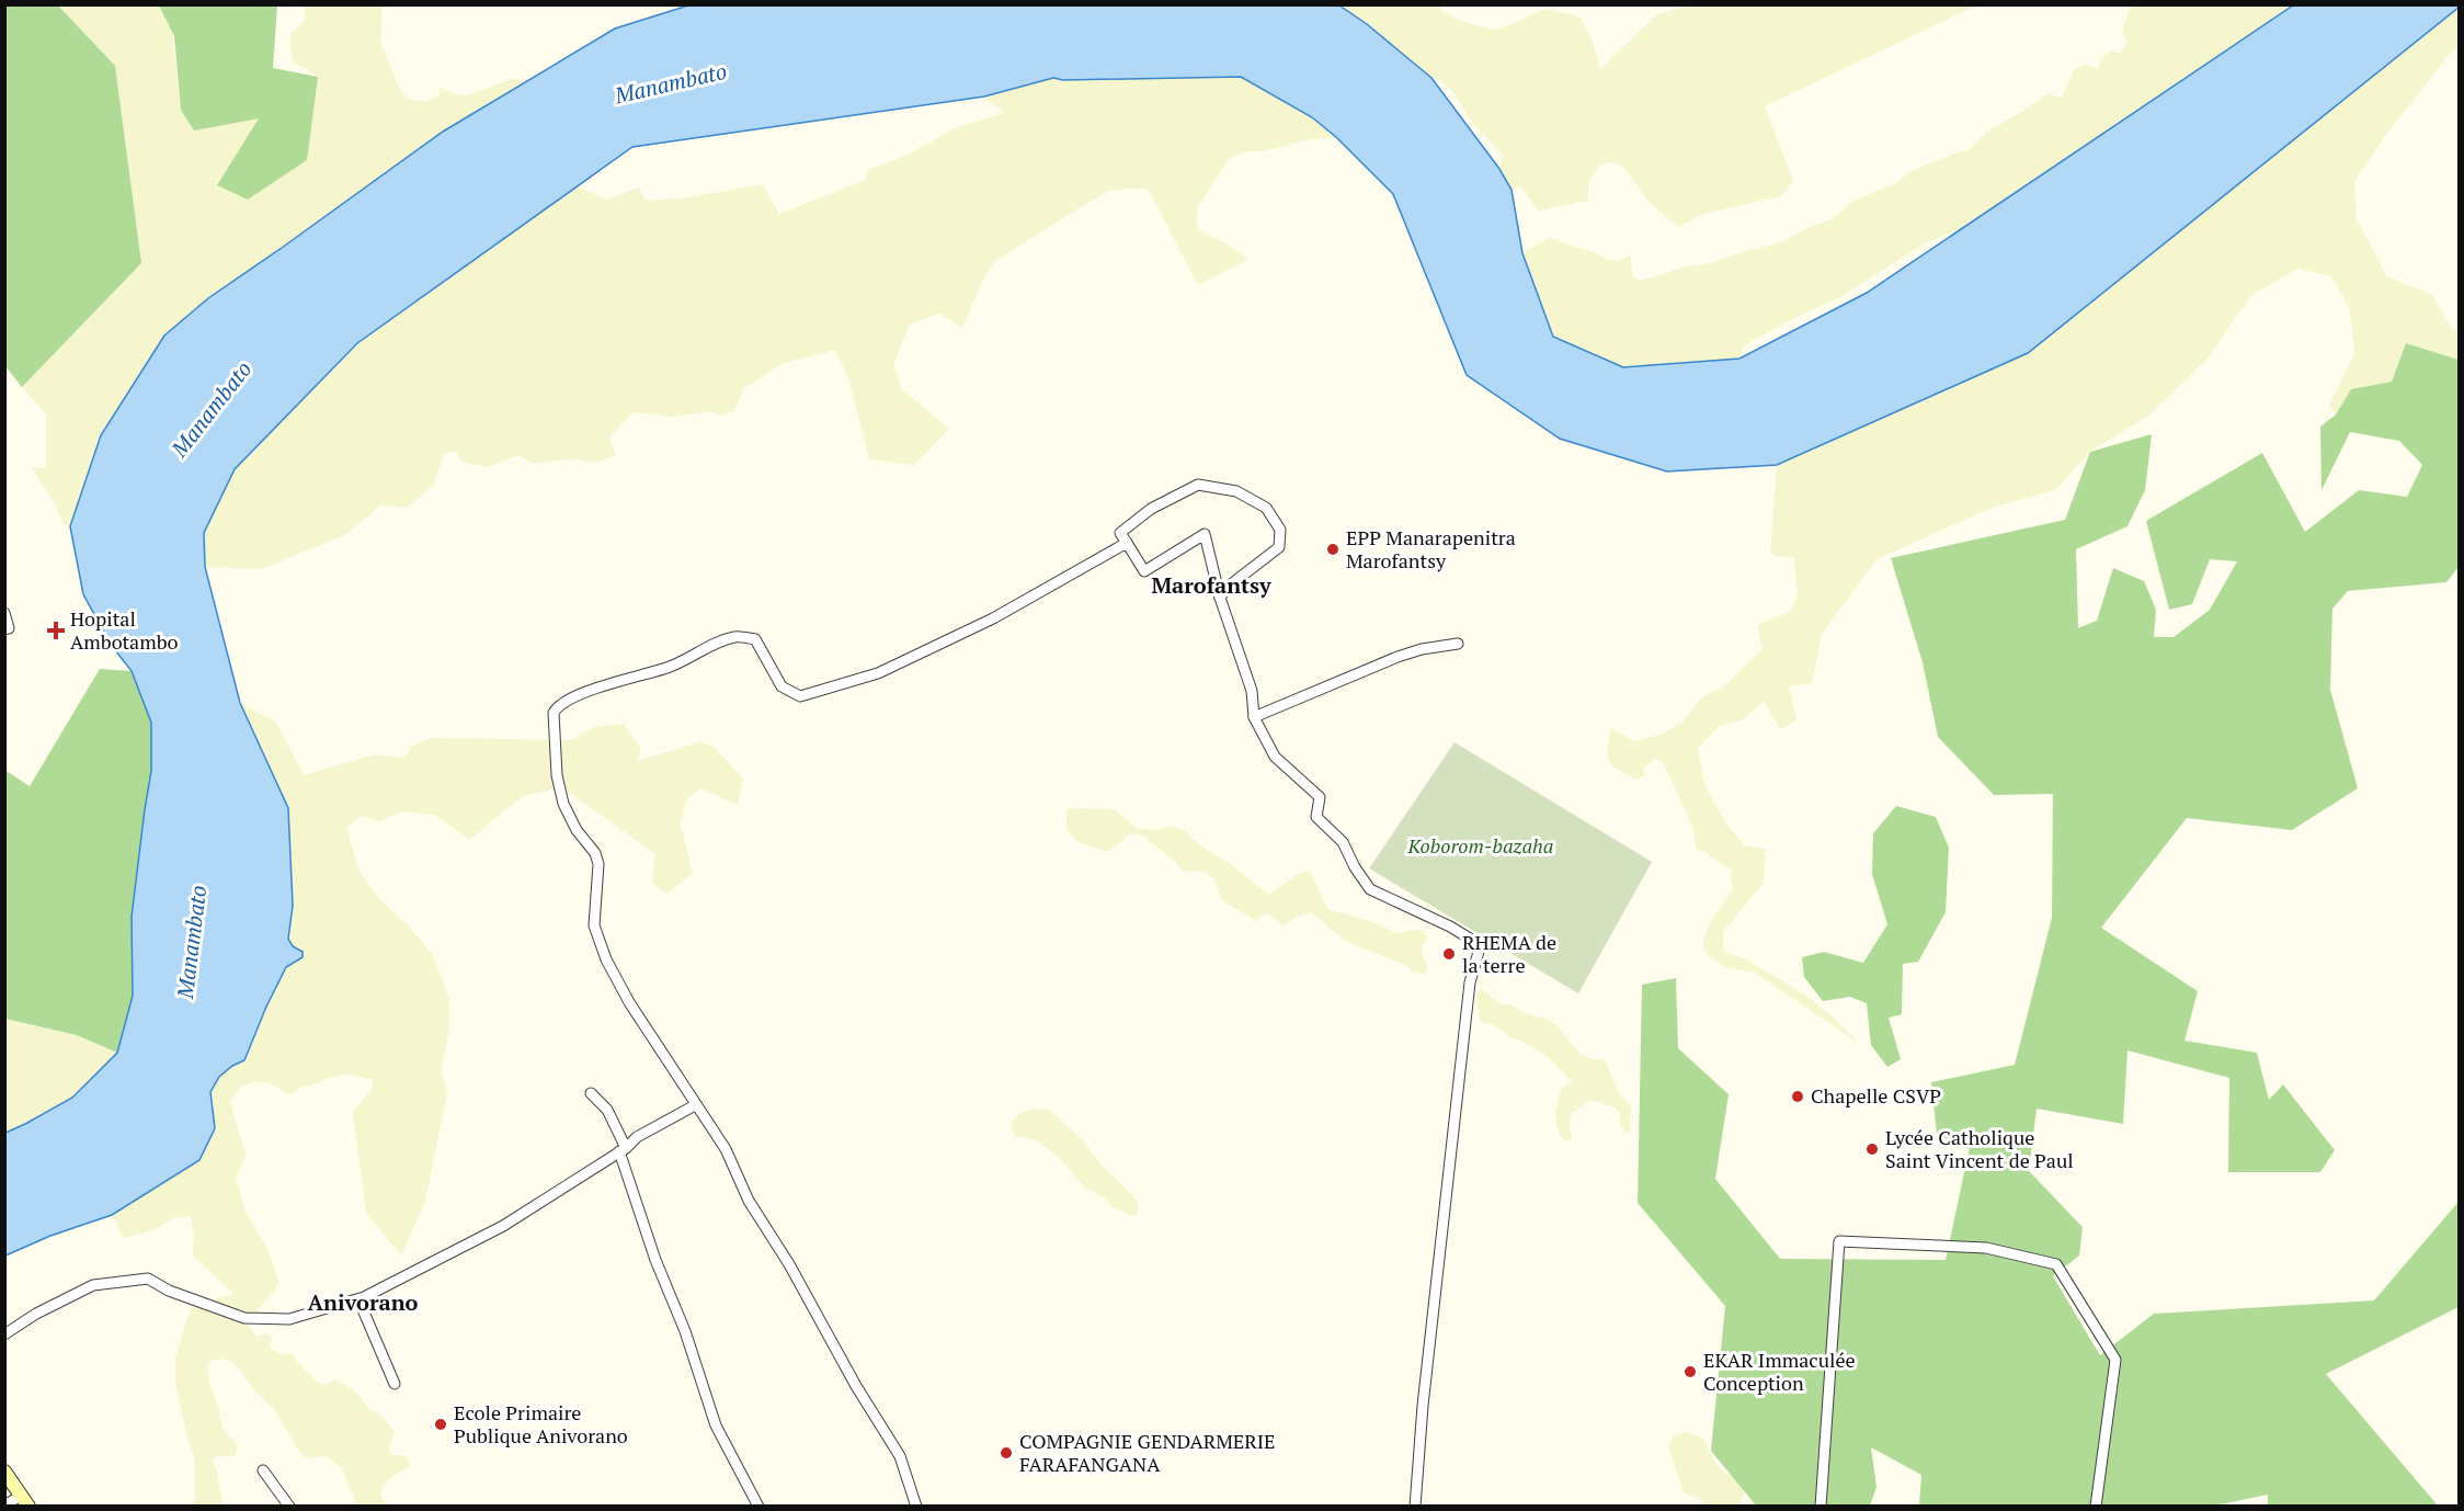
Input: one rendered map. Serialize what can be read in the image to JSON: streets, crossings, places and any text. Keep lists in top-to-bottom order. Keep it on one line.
{"districts":["Marofantsy","Anivorano"],"water":["Manambato"],"parks":["Koborom-bazaha"],"places":{"other":["EPP Manarapenitra Marofantsy","RHEMA de la terre","Chapelle CSVP","Lycée Catholique Saint Vincent de Paul","EKAR Immaculée Conception","Ecole Primaire Publique Anivorano","COMPAGNIE GENDARMERIE FARAFANGANA"],"health":["Hopital Ambotambo"]}}
